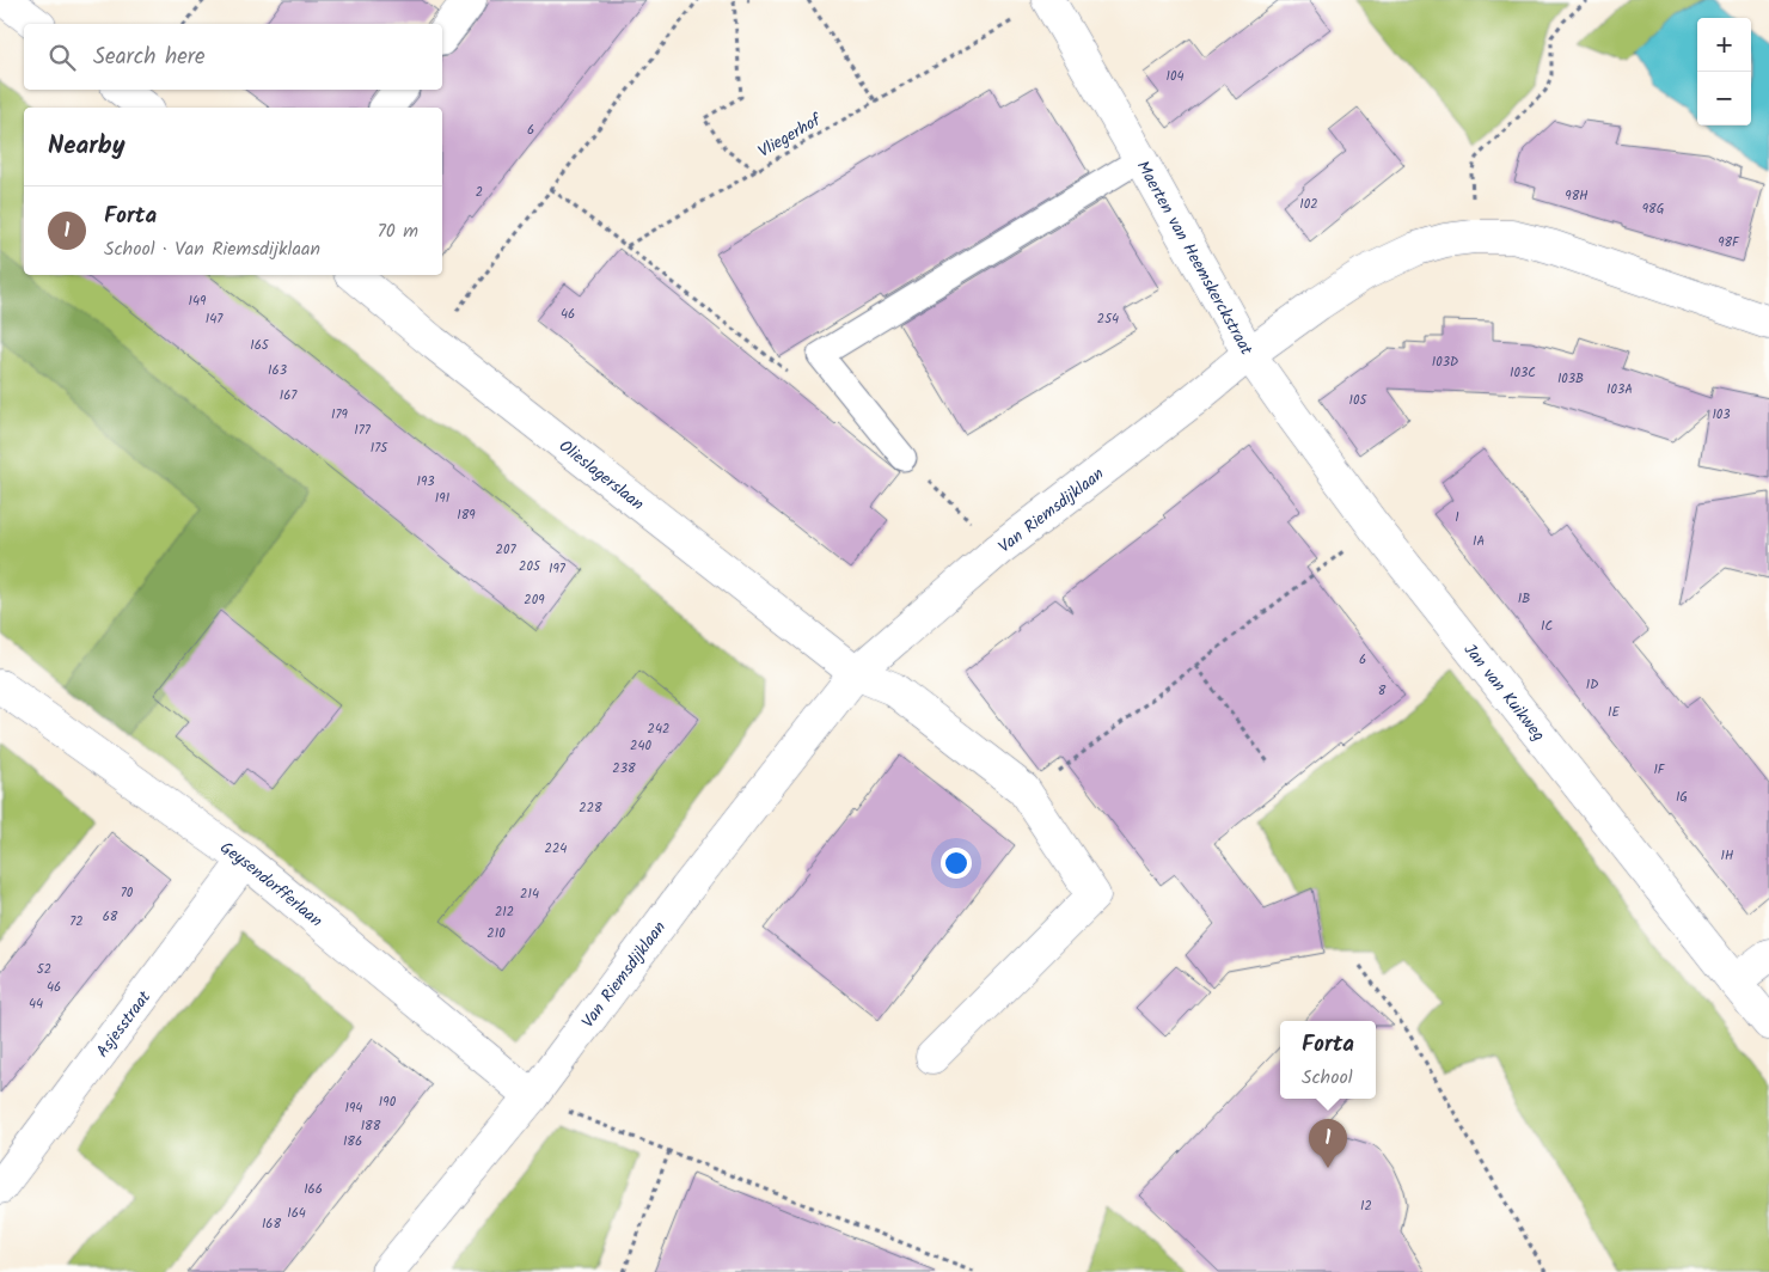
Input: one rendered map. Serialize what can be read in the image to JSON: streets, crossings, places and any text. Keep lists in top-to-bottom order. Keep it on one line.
{"streets":{"street":["Maerten van Heemskerckstraat","Olieslagerslaan","Van Riemsdijklaan","Jan van Kuikweg","Geysendorfferlaan","Asjesstraat"],"path":["Vliegerhof"]},"crossings":[["Vliegerhof","Maerten van Heemskerckstraat"],["Maerten van Heemskerckstraat","Van Riemsdijklaan"],["Maerten van Heemskerckstraat","Jan van Kuikweg"],["Olieslagerslaan","Van Riemsdijklaan"],["Van Riemsdijklaan","Jan van Kuikweg"],["Van Riemsdijklaan","Geysendorfferlaan"],["Geysendorfferlaan","Asjesstraat"]],"house_numbers":["104","6","2","98H","102","98G","98F","149","46","147","254","165","103D","163","103C","103B","103A","167","105","179","103","177","175","193","191","189","1","1A","207","205","197","1B","209","1C","6","1D","8","1E","242","240","238","1F","1G","228","224","1H","70","214","212","68","72","210","52","46","44","190","194","188","186","166","12","164","168"],"page":{"map_buttons":["+","−"],"search":"Search here","heading":"Nearby","list":[{"mark":"1","name":"Forta","note":"School · Van Riemsdijklaan","value":"70 m"}],"popup":["Forta","School"],"pins":"1"}}
